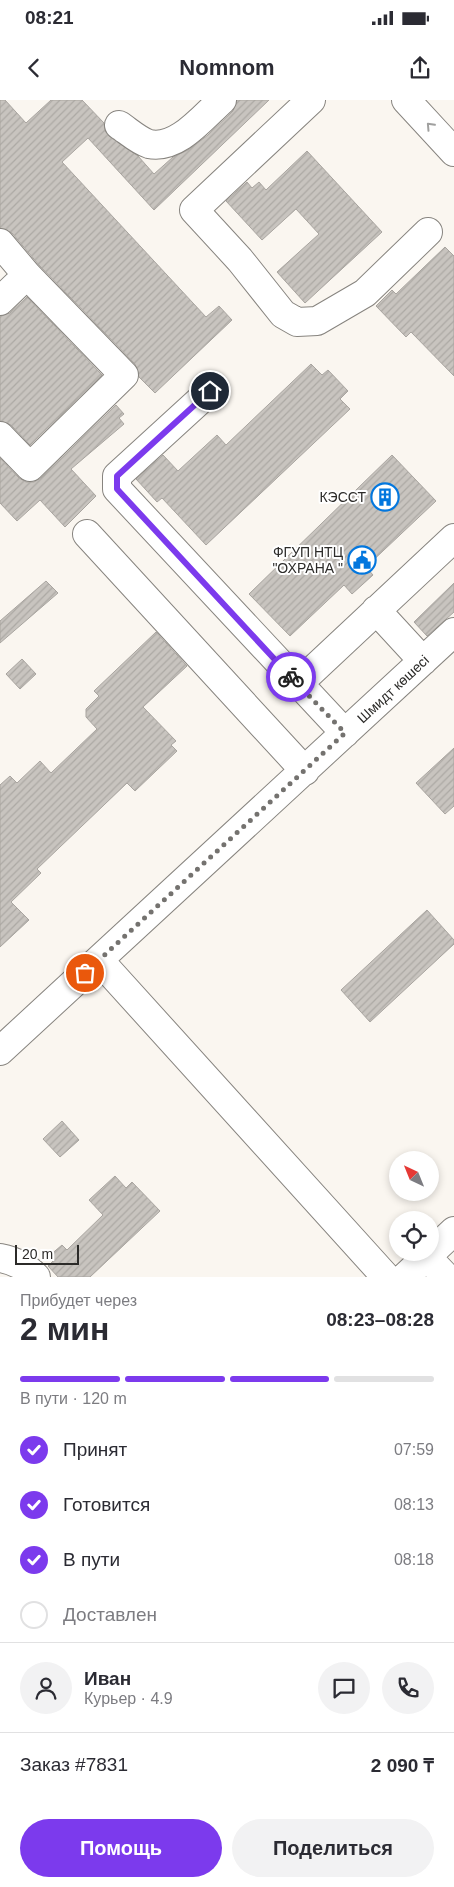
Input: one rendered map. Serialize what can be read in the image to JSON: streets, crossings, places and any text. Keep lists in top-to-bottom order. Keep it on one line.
{"streets":{"street":["Шмидт көшесі"]},"places":{"building":["КЭССТ"],"public building":["ФГУП НТЦ \"ОХРАНА \""]},"scale_bar":"20 m","north":"top left","page":{"status":"08:21","header":"Nomnom","scale":"20 m","heading":["2 мин","Прибудет через","08:23–08:28"],"panel":["Иван","Курьер · 4.9","Заказ #7831","2 090 ₸"],"bar":"В пути · 120 m","list":[["Принят","07:59"],["Готовится","08:13"],["В пути","08:18"],"Доставлен"],"buttons":["Помощь","Поделиться"]}}
